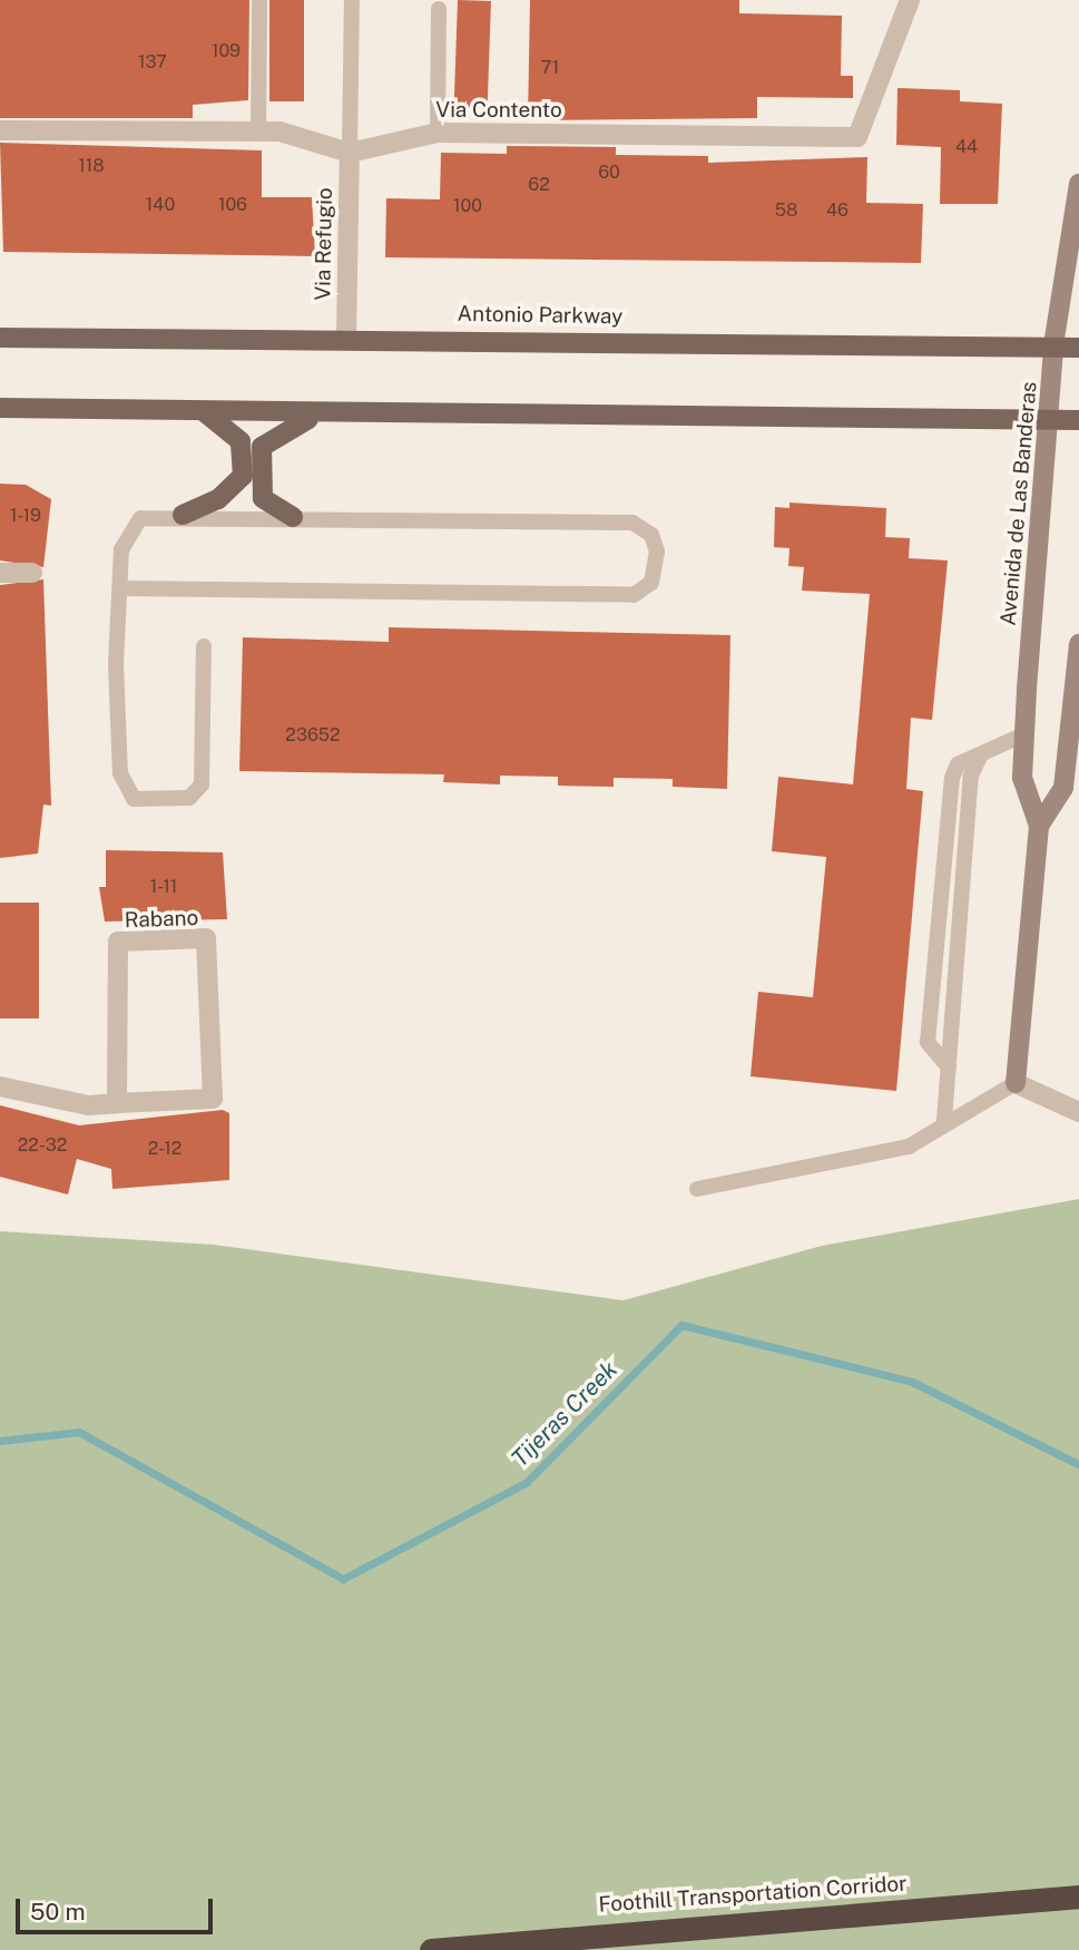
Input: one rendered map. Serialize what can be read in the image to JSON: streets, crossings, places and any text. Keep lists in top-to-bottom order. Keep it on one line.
{"streets":{"highway":["Foothill Transportation Corridor"],"main road":["Antonio Parkway"],"street":["Via Contento","Via Refugio","Avenida de Las Banderas","Rabano"]},"crossings":[["Via Contento","Via Refugio"],["Via Refugio","Antonio Parkway"],["Antonio Parkway","Avenida de Las Banderas"]],"water":["Tijeras Creek"],"house_numbers":["109","137","71","44","118","60","62","140","106","100","58","46","1-19","23652","1-11","22-32","2-12"],"scale_bar":"50 m"}
